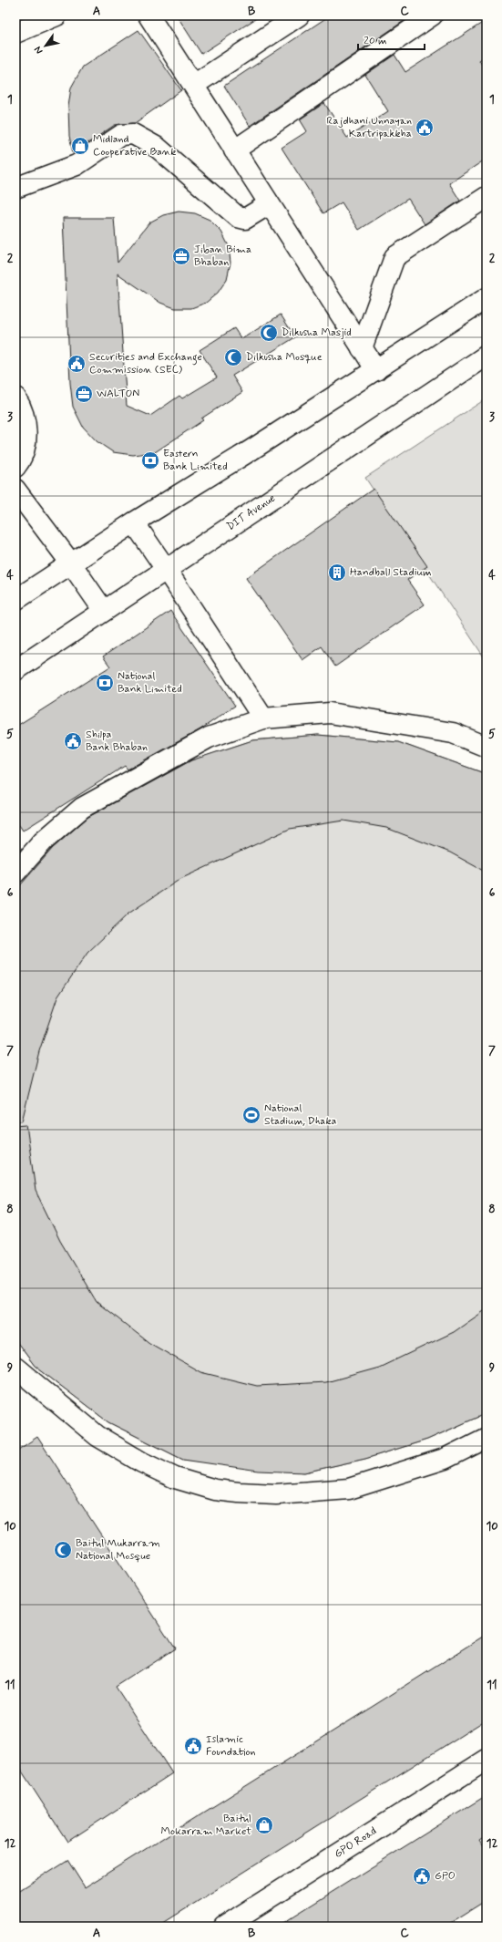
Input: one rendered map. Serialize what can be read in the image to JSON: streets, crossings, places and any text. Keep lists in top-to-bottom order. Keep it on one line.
{"streets":{"main road":["DIT Avenue","GPO Road"]},"places":{"public building":["Rajdhani Unnayan Kartripakkha","Securities and Exchange Commission (SEC)","Shilpa Bank Bhaban","Islamic Foundation","GPO"],"shop":["Midland Cooperative Bank","Baitul Mokarram Market"],"office":["Jiban Bima Bhaban","WALTON"],"mosque":["Dilkusha Masjid","Dilkusha Mosque","Baitul Mukarram National Mosque"],"bank":["Eastern Bank Limited","National Bank Limited"],"building":["Handball Stadium"],"sports":["National Stadium, Dhaka"]},"scale_bar":"20 m","north":"bottom left","grid":{"columns":["A","B","C"],"rows":["1","2","3","4","5","6","7","8","9","10","11","12"]}}
